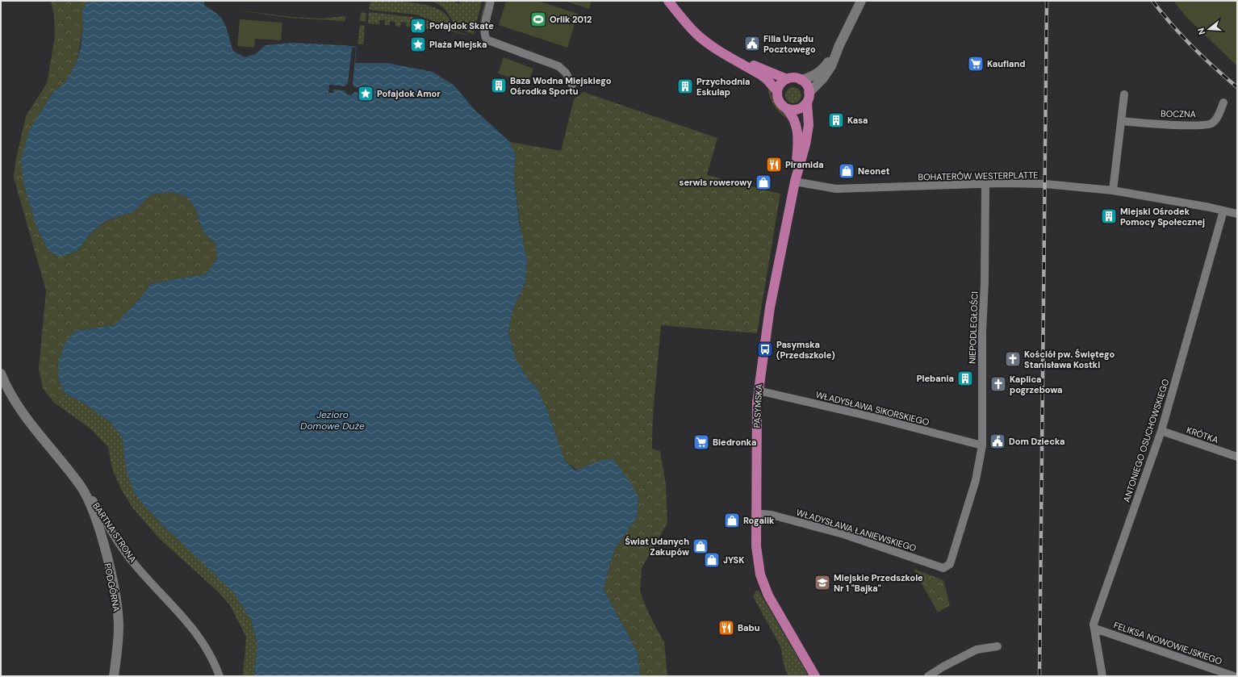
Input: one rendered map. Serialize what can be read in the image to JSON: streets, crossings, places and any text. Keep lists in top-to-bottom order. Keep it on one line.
{"streets":{"main road":["PASYMSKA"],"street":["BOCZNA","BOHATERÓW WESTERPLATTE","NIEPODLEGŁOŚCI","WŁADYSŁAWA SIKORSKIEGO","KRÓTKA","ANTONIEGO OSUCHOWSKIEGO","WŁADYSŁAWA ŁANIEWSKIEGO","BARTNA STRONA","PODGÓRNA","FELIKSA NOWOWIEJSKIEGO"]},"crossings":[["BOHATERÓW WESTERPLATTE","NIEPODLEGŁOŚCI"],["BOHATERÓW WESTERPLATTE","PASYMSKA"],["BOHATERÓW WESTERPLATTE","ANTONIEGO OSUCHOWSKIEGO"],["NIEPODLEGŁOŚCI","WŁADYSŁAWA SIKORSKIEGO"],["NIEPODLEGŁOŚCI","WŁADYSŁAWA ŁANIEWSKIEGO"],["PASYMSKA","WŁADYSŁAWA SIKORSKIEGO"],["PASYMSKA","WŁADYSŁAWA ŁANIEWSKIEGO"],["KRÓTKA","ANTONIEGO OSUCHOWSKIEGO"],["ANTONIEGO OSUCHOWSKIEGO","FELIKSA NOWOWIEJSKIEGO"],["BARTNA STRONA","PODGÓRNA"]],"water":["Jezioro Domowe Duże"],"places":{"sports":["Orlik 2012"],"place":["Pofajdok Skate","Plaża Miejska","Pofajdok Amor"],"public building":["Filia Urządu Pocztowego","Dom Dziecka"],"supermarket":["Kaufland","Biedronka"],"building":["Baza Wodna Miejskiego Ośrodka Sportu","Przychodnia Eskulap","Kasa","Miejski Ośrodek Pomocy Społecznej","Plebania"],"restaurant":["Piramida","Babu"],"shop":["Neonet","serwis rowerowy","Rogalik","Świat Udanych Zakupów","JYSK"],"bus stop":["Pasymska (Przedszkole)"],"church":["Kościół pw. Świętego Stanisława Kostki","Kaplica pogrzebowa"],"school or university":["Miejskie Przedszkole Nr 1 \"Bajka\""]},"north":"left"}
